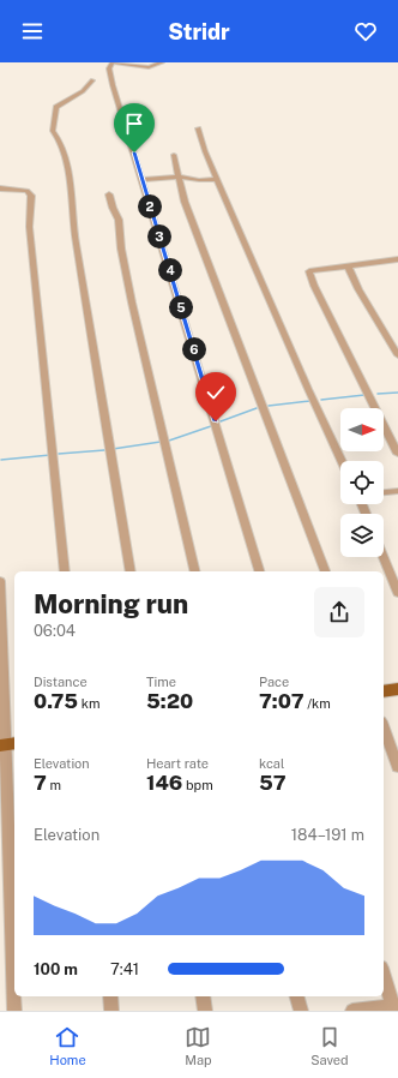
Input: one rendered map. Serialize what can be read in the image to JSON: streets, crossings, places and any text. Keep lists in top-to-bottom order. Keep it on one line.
{"north":"right","page":{"header":"Stridr","pins":["2","3","4","5","6"],"heading":["Morning run","06:04"],"stats":[["Distance","0.75 km"],["Time","5:20"],["Pace","7:07 /km"],["Elevation","7 m"],["Heart rate","146 bpm"],["kcal","57"]],"chart":["Elevation","184–191 m"],"list":[{"name":"100 m","note":"7:41"}],"tabs":["Home","Map","Saved"]}}
